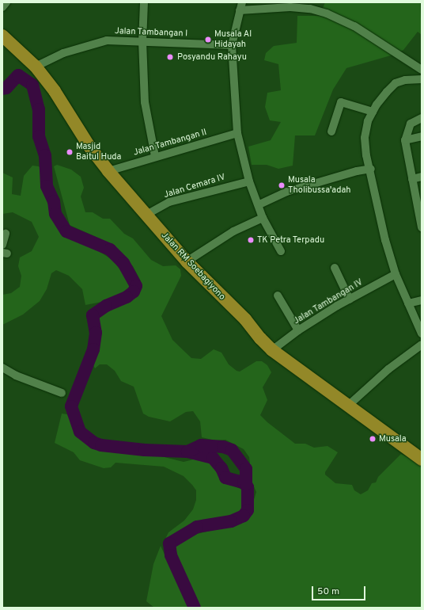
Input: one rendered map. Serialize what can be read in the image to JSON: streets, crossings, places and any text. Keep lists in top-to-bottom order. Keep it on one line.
{"streets":{"main road":["Jalan RM Soebagiyono"],"street":["Jalan Tambangan I","Jalan Tambangan II","Jalan Cemara IV","Jalan Tambangan IV"]},"crossings":[["Jalan Tambangan I","Jalan RM Soebagiyono"],["Jalan Tambangan II","Jalan RM Soebagiyono"],["Jalan Cemara IV","Jalan RM Soebagiyono"],["Jalan RM Soebagiyono","Jalan Tambangan IV"]],"places":["Musala Al Hidayah","Posyandu Rahayu","Masjid Baitul Huda","Musala Tholibussa'adah","TK Petra Terpadu","Musala"],"scale_bar":"50 m"}
